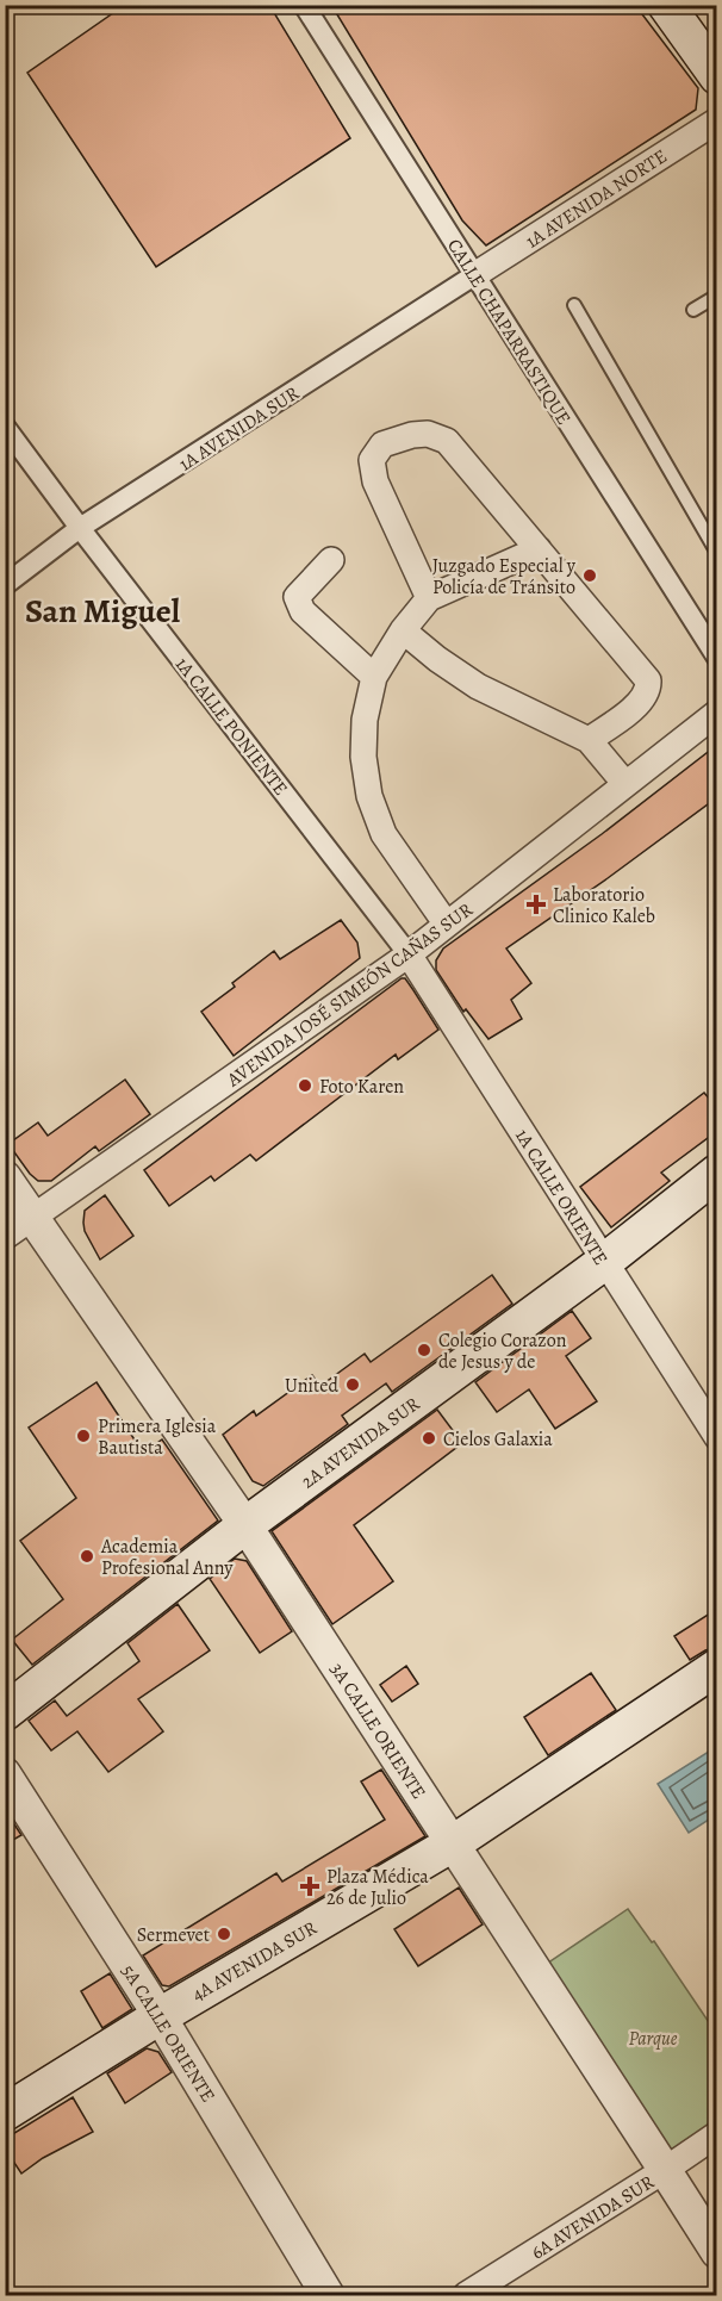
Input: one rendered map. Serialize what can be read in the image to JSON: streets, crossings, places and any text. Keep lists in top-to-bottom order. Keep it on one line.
{"streets":{"main road":["2A AVENIDA SUR","4A AVENIDA SUR"],"street":["1A AVENIDA NORTE","CALLE CHAPARRASTIQUE","1A AVENIDA SUR","1A CALLE PONIENTE","AVENIDA JOSÉ SIMEÓN CAÑAS SUR","1A CALLE ORIENTE","3A CALLE ORIENTE","5A CALLE ORIENTE","6A AVENIDA SUR"]},"crossings":[["1A AVENIDA NORTE","CALLE CHAPARRASTIQUE"],["1A AVENIDA NORTE","1A AVENIDA SUR"],["CALLE CHAPARRASTIQUE","1A AVENIDA SUR"],["1A AVENIDA SUR","1A CALLE PONIENTE"],["1A CALLE PONIENTE","AVENIDA JOSÉ SIMEÓN CAÑAS SUR"],["1A CALLE PONIENTE","1A CALLE ORIENTE"],["AVENIDA JOSÉ SIMEÓN CAÑAS SUR","1A CALLE ORIENTE"],["AVENIDA JOSÉ SIMEÓN CAÑAS SUR","3A CALLE ORIENTE"],["1A CALLE ORIENTE","2A AVENIDA SUR"],["2A AVENIDA SUR","3A CALLE ORIENTE"],["3A CALLE ORIENTE","4A AVENIDA SUR"],["3A CALLE ORIENTE","6A AVENIDA SUR"],["4A AVENIDA SUR","5A CALLE ORIENTE"]],"districts":["San Miguel"],"parks":["Parque"],"places":{"other":["Juzgado Especial y Policía de Tránsito","Foto Karen","Colegio Corazon de Jesus y de","United","Primera Iglesia Bautista","Cielos Galaxia","Academia Profesional Anny","Sermevet"],"health":["Laboratorio Clinico Kaleb","Plaza Médica 26 de Julio"]}}
